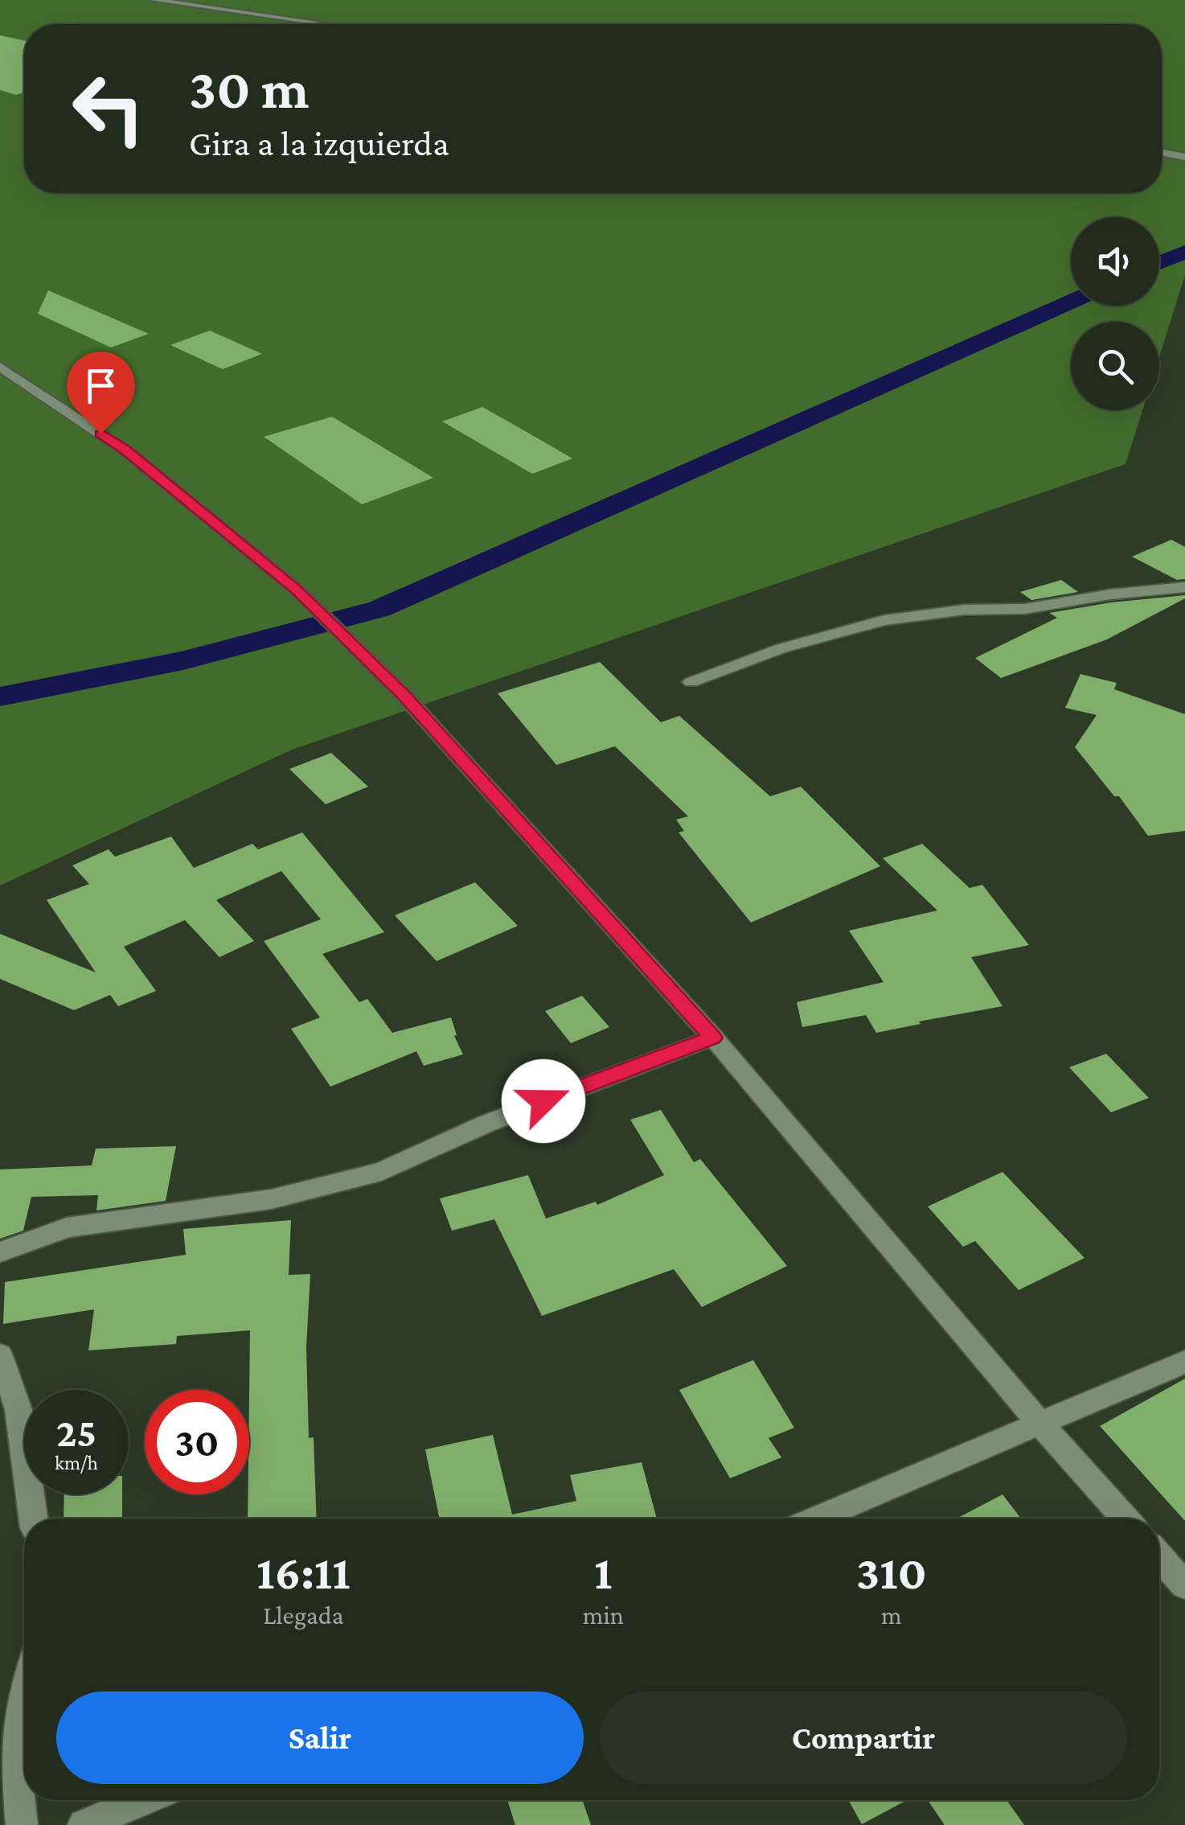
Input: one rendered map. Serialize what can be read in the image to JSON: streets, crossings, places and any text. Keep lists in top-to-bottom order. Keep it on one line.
{"page":{"turn":["30 m","Gira a la izquierda"],"speed":"25 km/h","limit":"30","eta":["16:11","Llegada","1","min","310","m"],"buttons":["Salir","Compartir"]}}
